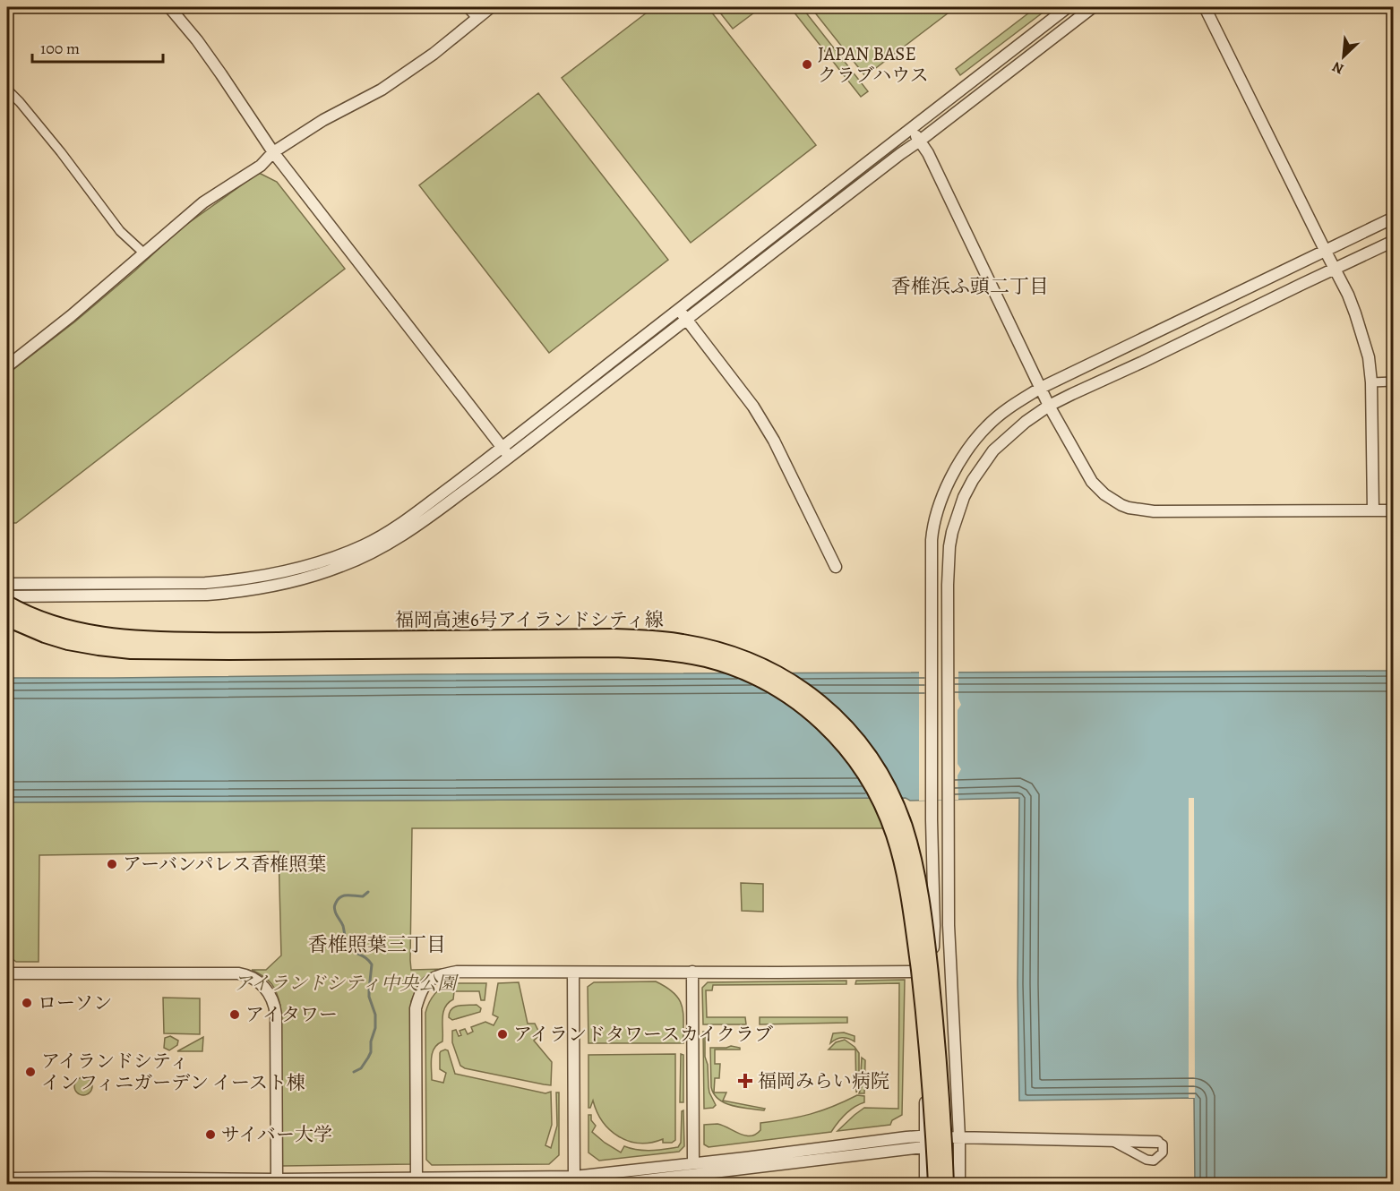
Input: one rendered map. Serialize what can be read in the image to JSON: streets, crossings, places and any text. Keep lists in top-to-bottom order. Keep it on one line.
{"streets":{"highway":["福岡高速6号アイランドシティ線"]},"districts":["香椎浜ふ頭二丁目","香椎照葉三丁目"],"parks":["アイランドシティ中央公園"],"places":{"other":["JAPAN BASE クラブハウス","アーバンパレス香椎照葉","ローソン","アイタワー","アイランドタワースカイクラブ","アイランドシティ インフィニガーデン イースト棟","サイバー大学"],"health":["福岡みらい病院"]},"scale_bar":"100 m","north":"bottom left"}
